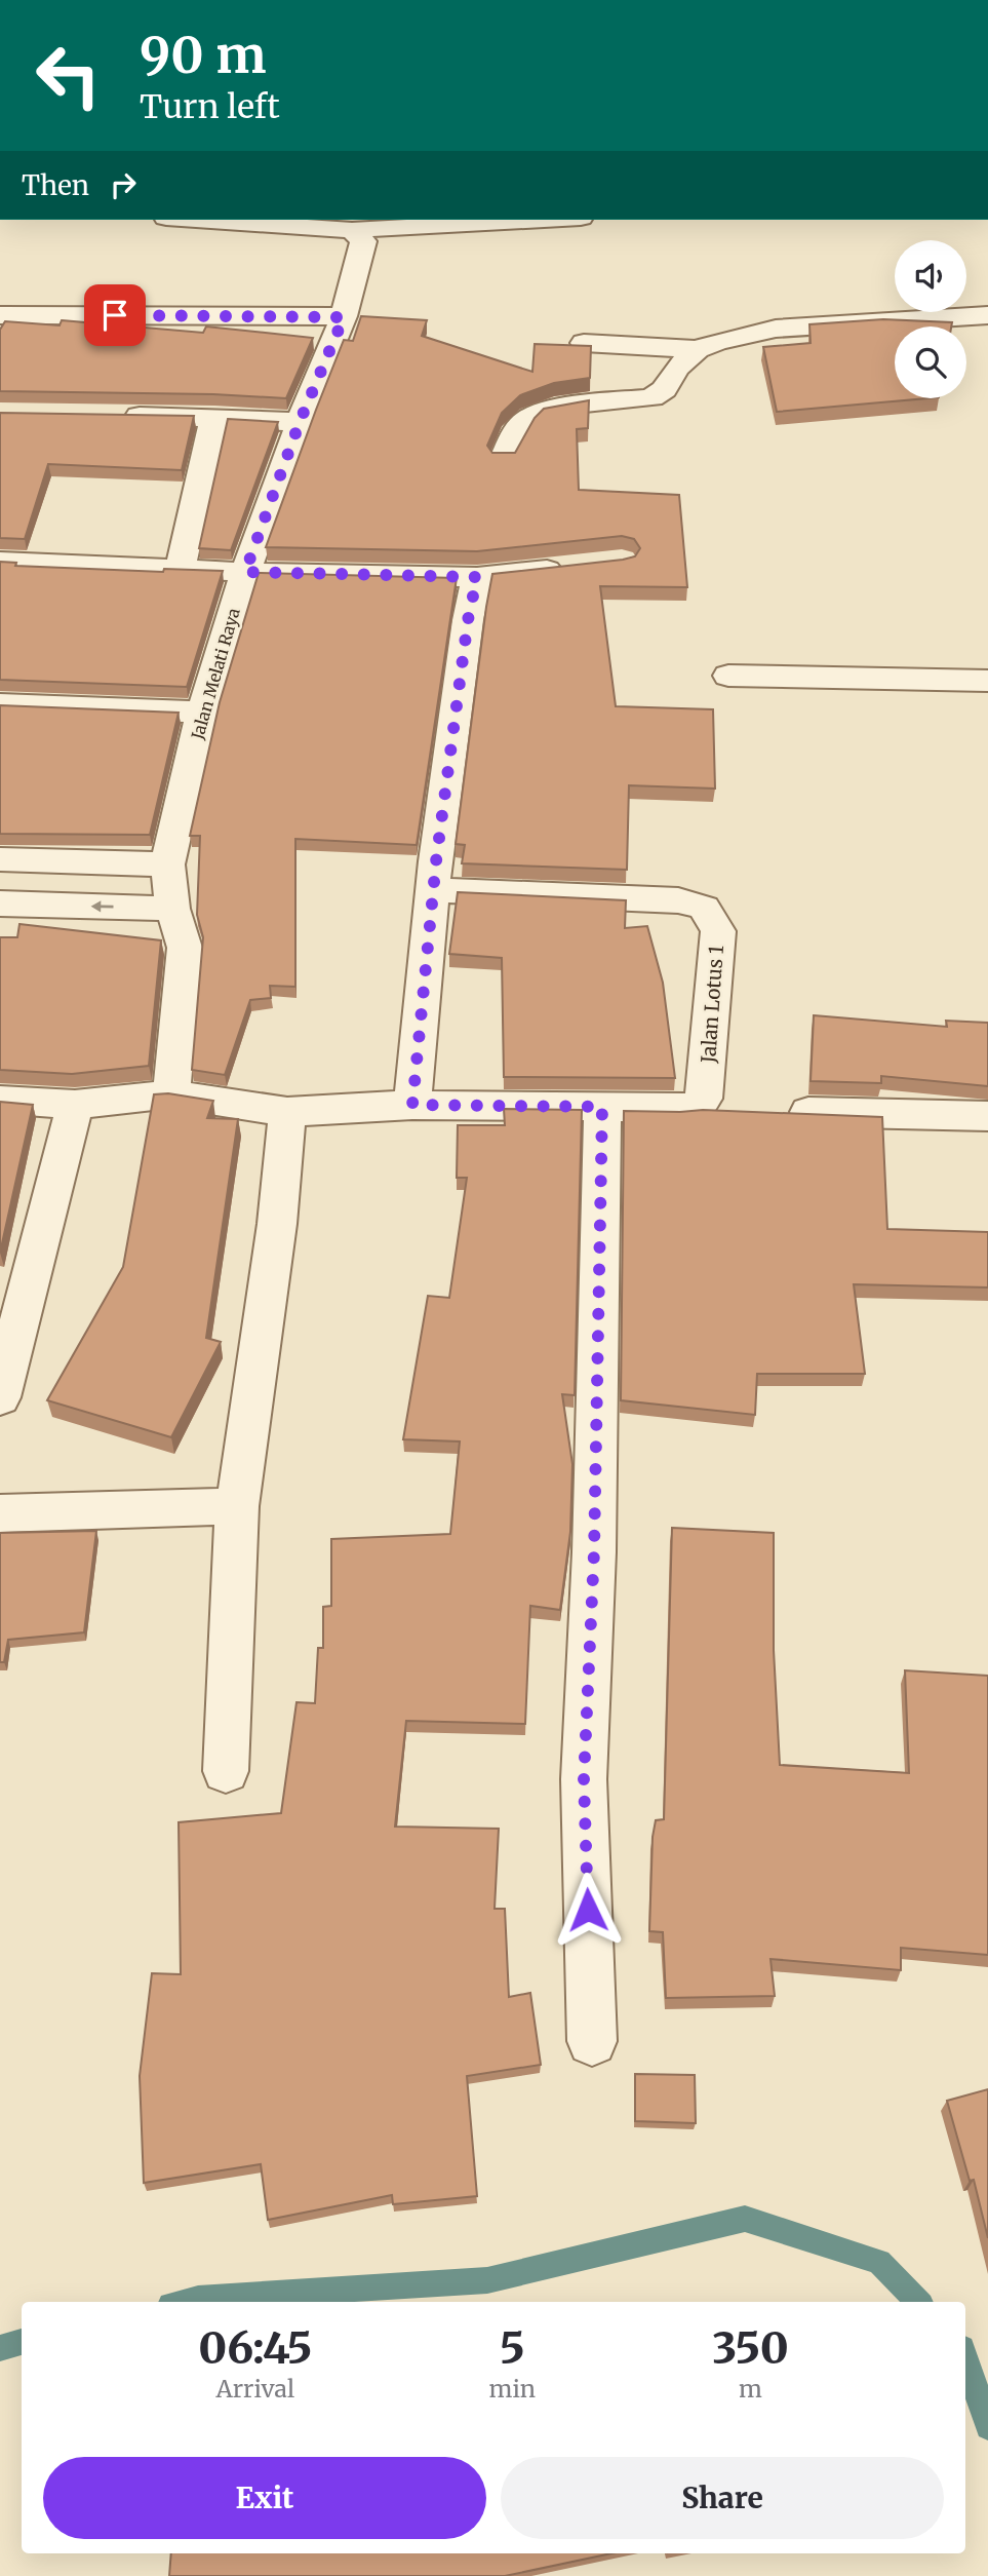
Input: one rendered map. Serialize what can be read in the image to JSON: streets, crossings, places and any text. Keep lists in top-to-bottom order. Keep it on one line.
{"streets":{"street":["Jalan Melati Raya","Jalan Lotus 1"]},"crossings":[["Jalan Melati Raya","Jalan Lotus 1"]],"page":{"turn":["90 m","Turn left"],"then":"Then","eta":["06:45","Arrival","5","min","350","m"],"buttons":["Exit","Share"]}}
